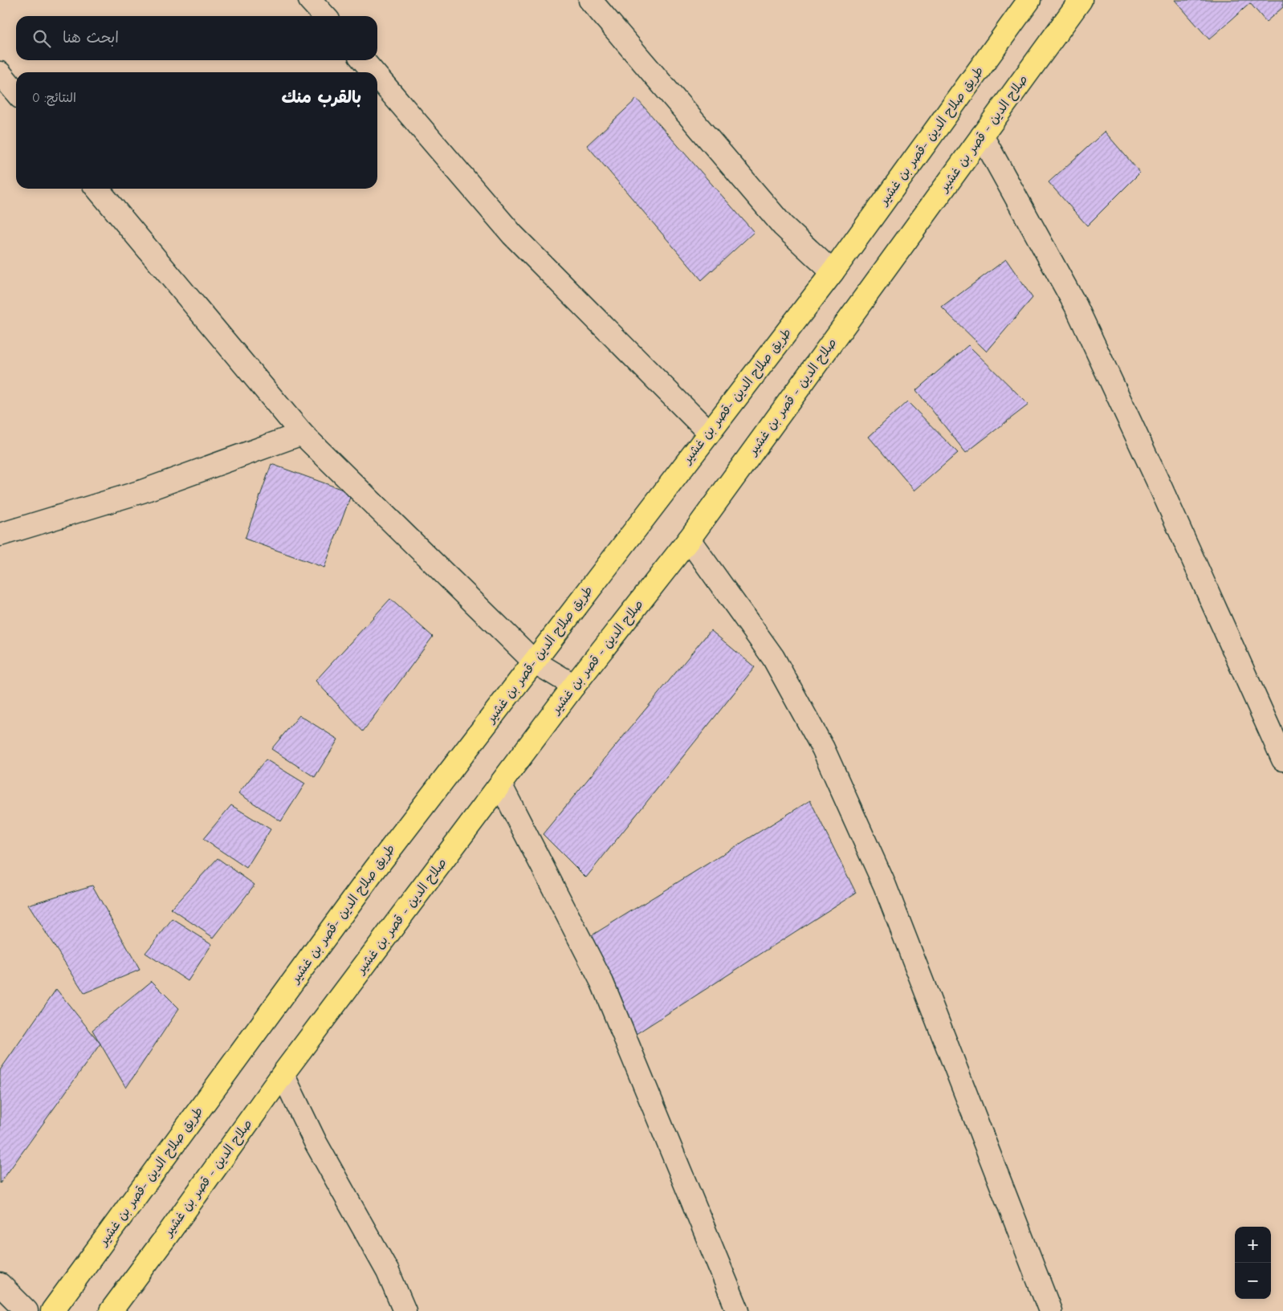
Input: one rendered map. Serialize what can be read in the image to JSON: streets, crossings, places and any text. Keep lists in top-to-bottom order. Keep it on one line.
{"streets":{"highway":["صلاح الدين - قصر بن غشير","طريق صلاح الدين -قصر بن غشير"]},"page":{"search":"ابحث هنا","heading":["بالقرب منك","النتائج: 0"],"map_buttons":["+","−"]}}
